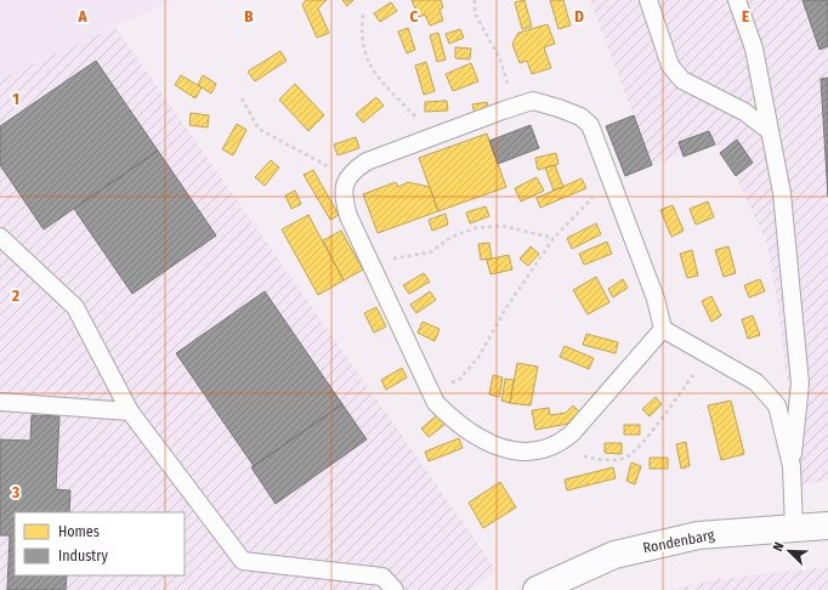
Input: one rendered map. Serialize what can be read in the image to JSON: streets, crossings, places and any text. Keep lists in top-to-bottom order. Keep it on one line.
{"streets":{"street":["Rondenbarg"]},"legend":["Homes","Industry"],"north":"top left","grid":{"columns":["A","B","C","D","E"],"rows":["1","2","3"]}}
